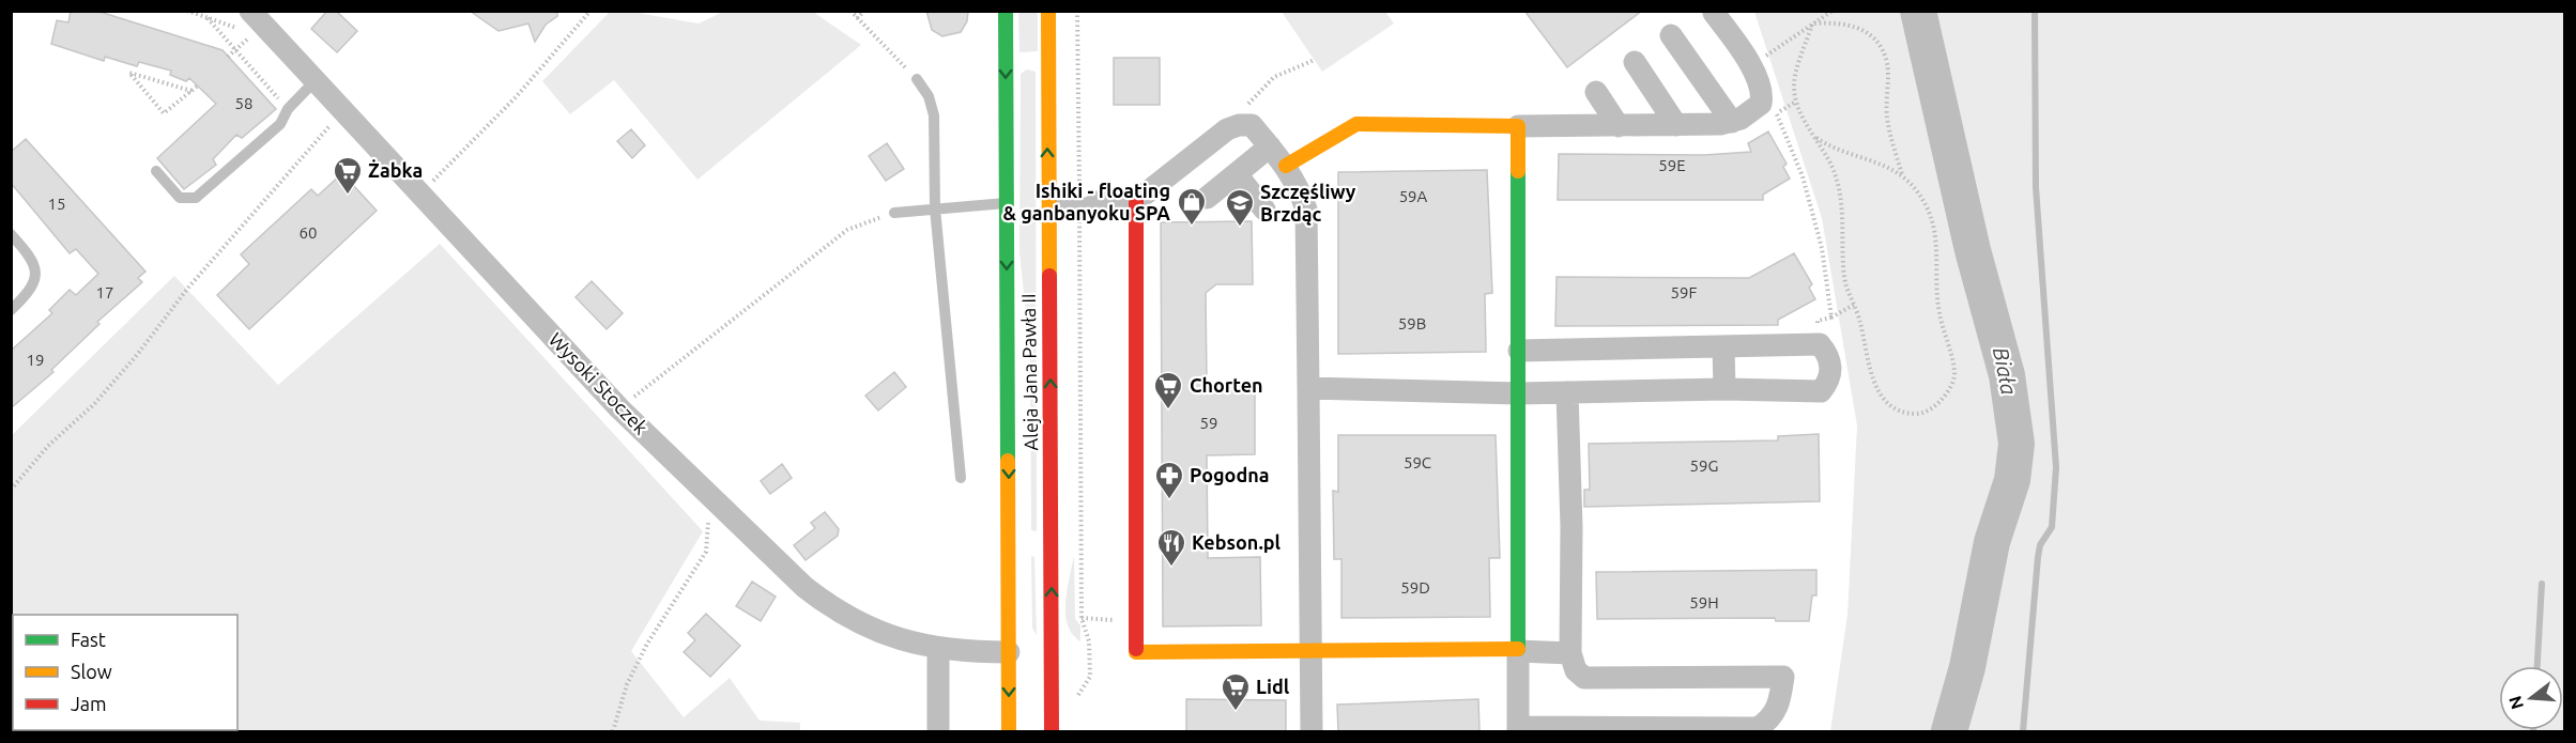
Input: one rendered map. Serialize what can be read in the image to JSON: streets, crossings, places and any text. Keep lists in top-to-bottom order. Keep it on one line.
{"streets":{"street":["Aleja Jana Pawła II","Wysoki Stoczek"]},"crossings":[["Aleja Jana Pawła II","Wysoki Stoczek"]],"water":["Biała"],"places":{"supermarket":["Żabka","Chorten","Lidl"],"shop":["Ishiki - floating & ganbanyoku SPA"],"school or university":["Szczęśliwy Brzdąc"],"pharmacy":["Pogodna"],"restaurant":["Kebson.pl"]},"house_numbers":["58","59E","59A","15","60","17","59F","59B","19","59","59C","59G","59D","59H"],"legend":["Fast","Slow","Jam"],"north":"left"}
